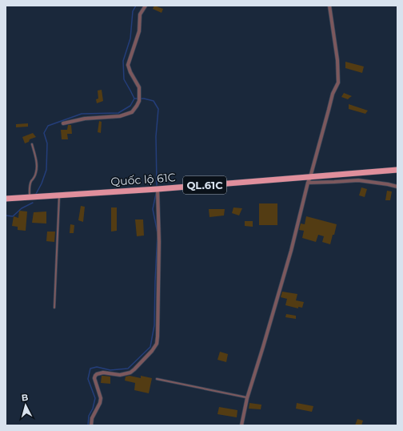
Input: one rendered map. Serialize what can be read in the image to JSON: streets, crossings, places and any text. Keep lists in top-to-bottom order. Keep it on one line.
{"streets":{"highway":["Quốc lộ 61C","QL.61C"]},"north":"top"}
